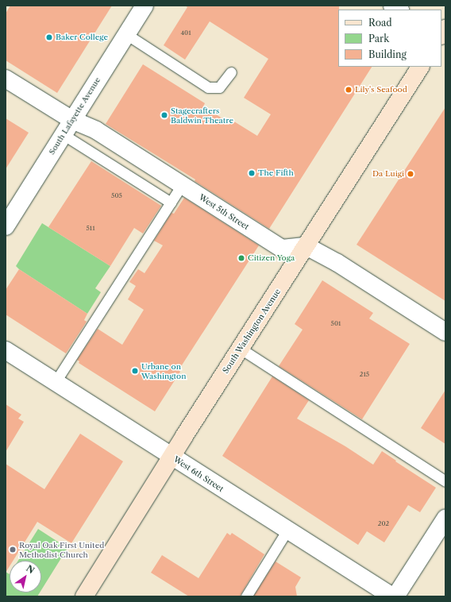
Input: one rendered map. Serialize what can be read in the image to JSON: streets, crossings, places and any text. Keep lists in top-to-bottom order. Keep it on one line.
{"streets":{"main road":["South Washington Avenue"],"street":["South Lafayette Avenue","West 5th Street","West 6th Street"]},"crossings":[["South Lafayette Avenue","West 5th Street"],["West 5th Street","South Washington Avenue"],["South Washington Avenue","West 6th Street"]],"places":["Baker College","Lily's Seafood","Stagecrafters Baldwin Theatre","The Fifth","Da Luigi","Citizen Yoga","Urbane on Washington","Royal Oak First United Methodist Church"],"house_numbers":["401","505","511","501","215","202"],"legend":["Road","Park","Building"],"north":"top right"}
